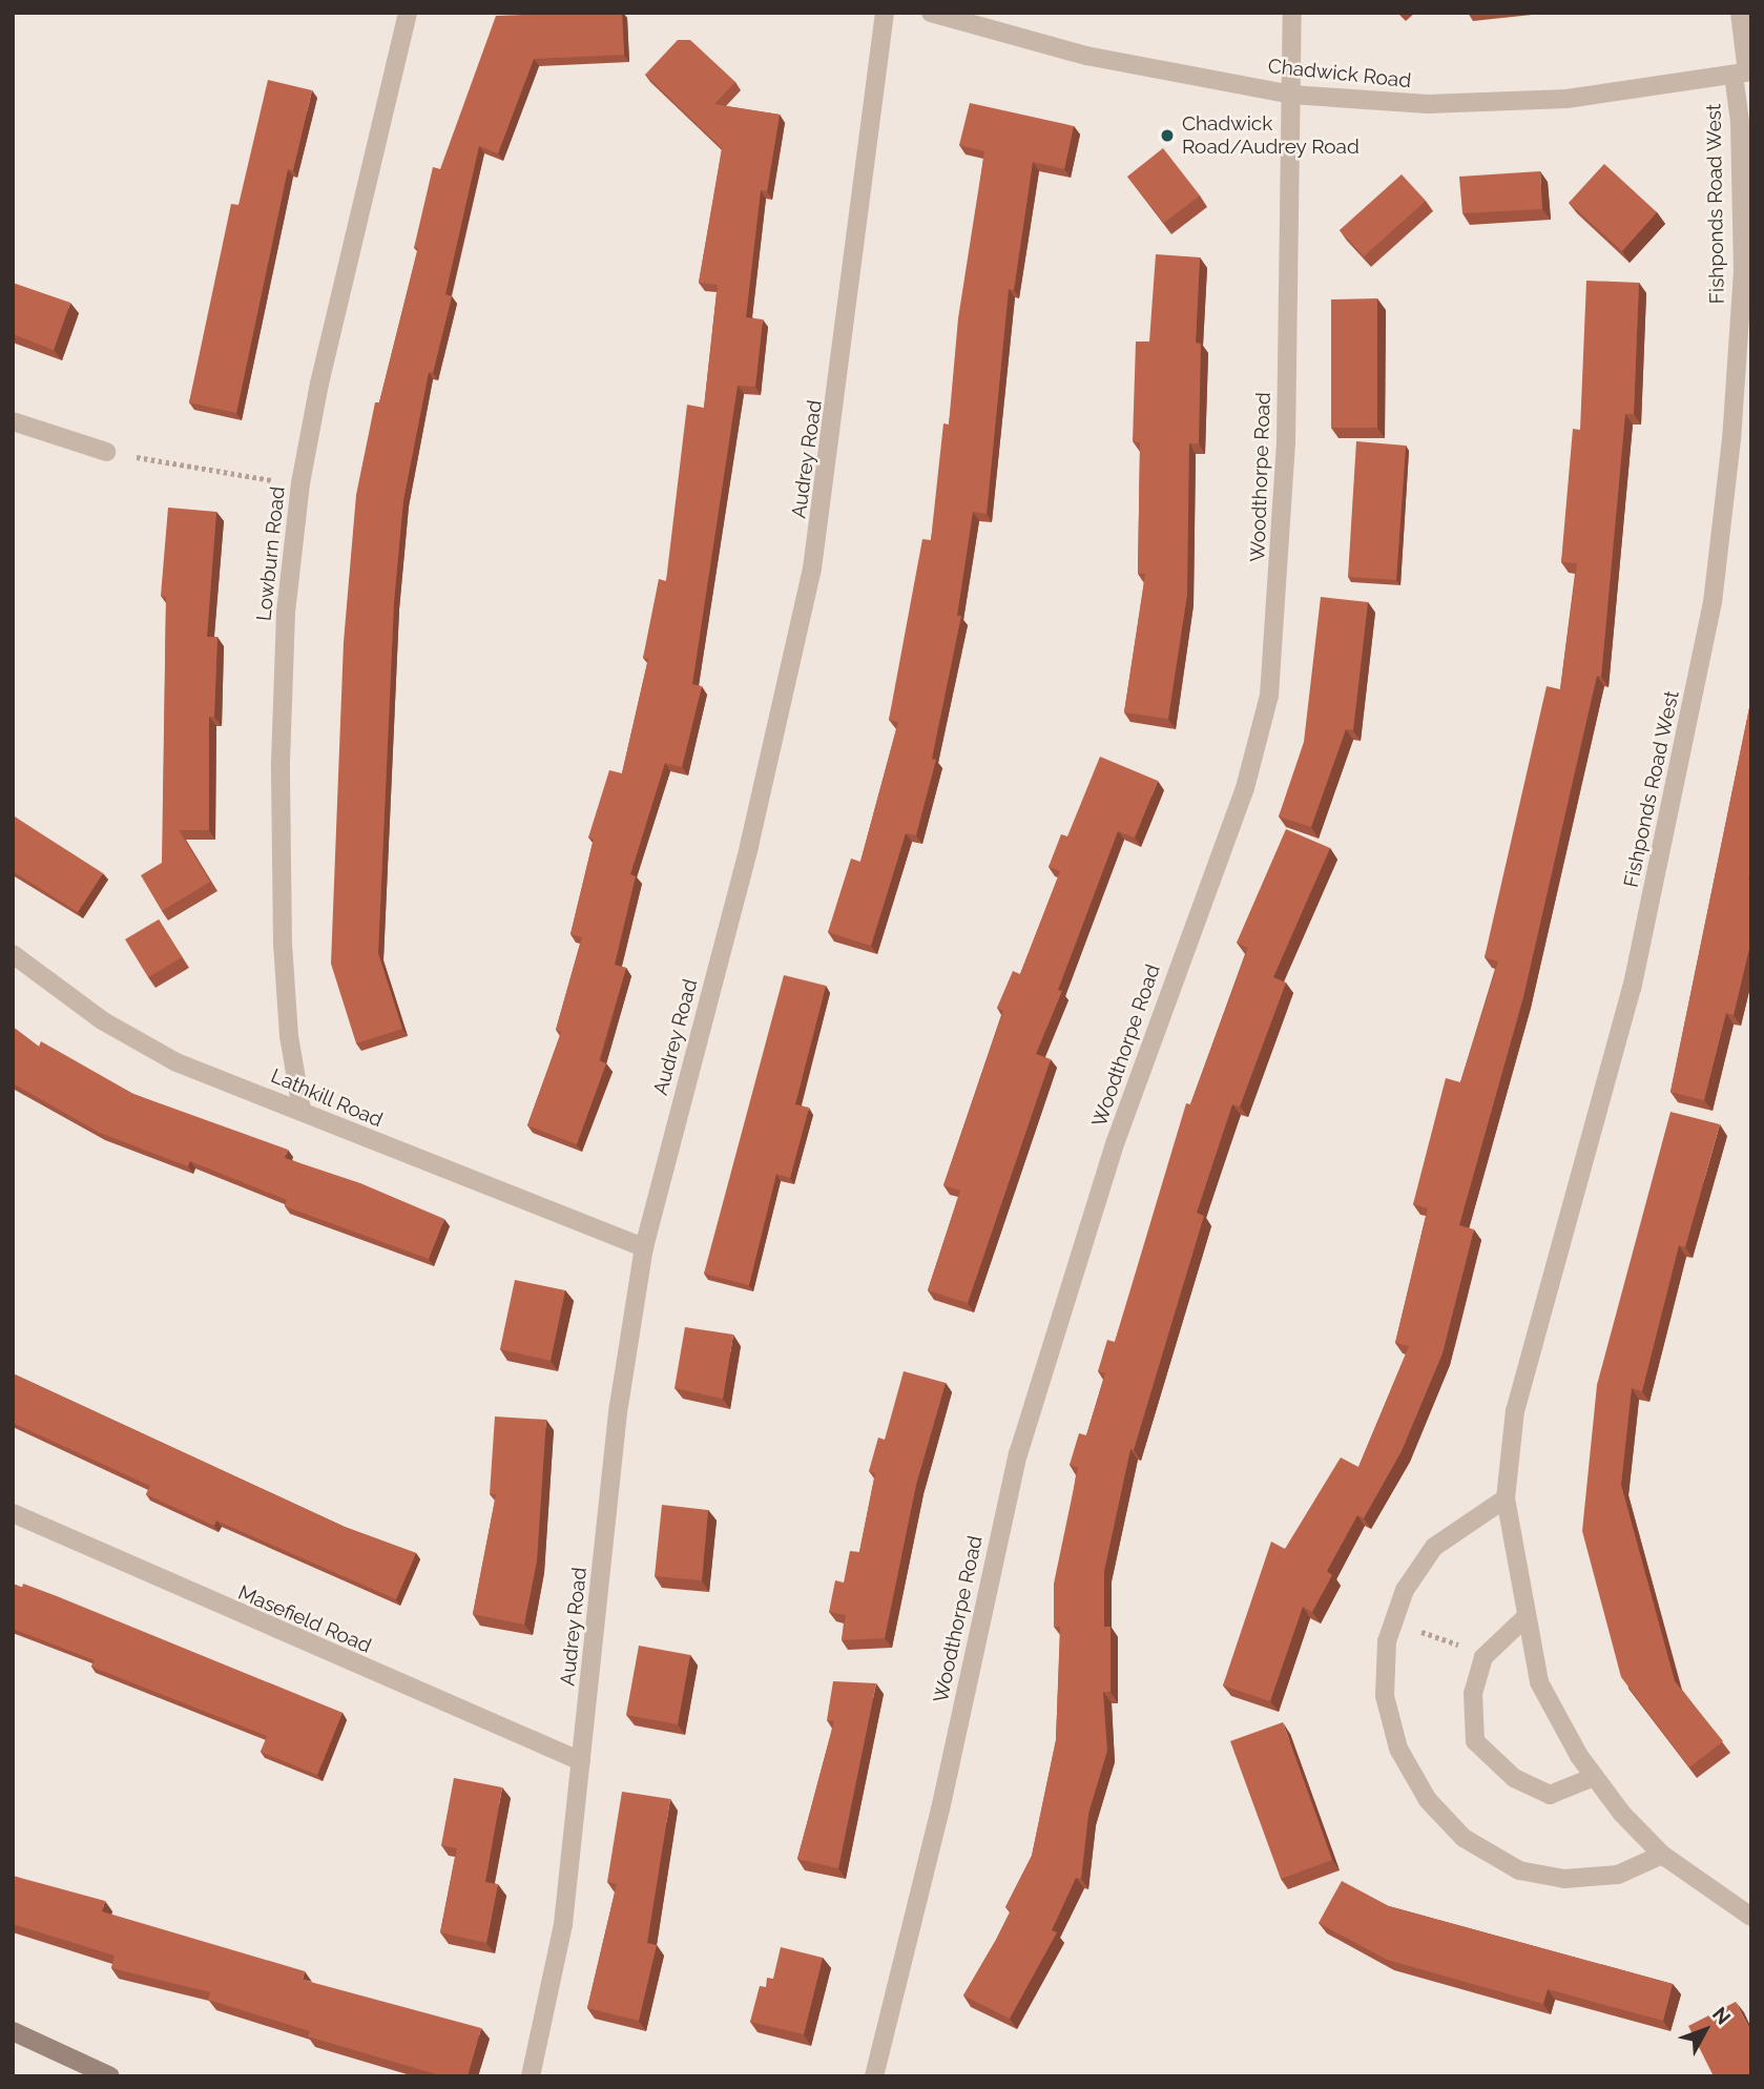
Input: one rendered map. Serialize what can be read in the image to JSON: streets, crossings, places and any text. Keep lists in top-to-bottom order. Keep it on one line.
{"streets":{"street":["Chadwick Road","Fishponds Road West","Audrey Road","Woodthorpe Road","Lowburn Road","Lathkill Road","Masefield Road"]},"crossings":[["Chadwick Road","Fishponds Road West"],["Chadwick Road","Woodthorpe Road"],["Audrey Road","Lathkill Road"],["Audrey Road","Masefield Road"],["Lowburn Road","Lathkill Road"]],"places":["Chadwick Road/Audrey Road"],"north":"top right"}
